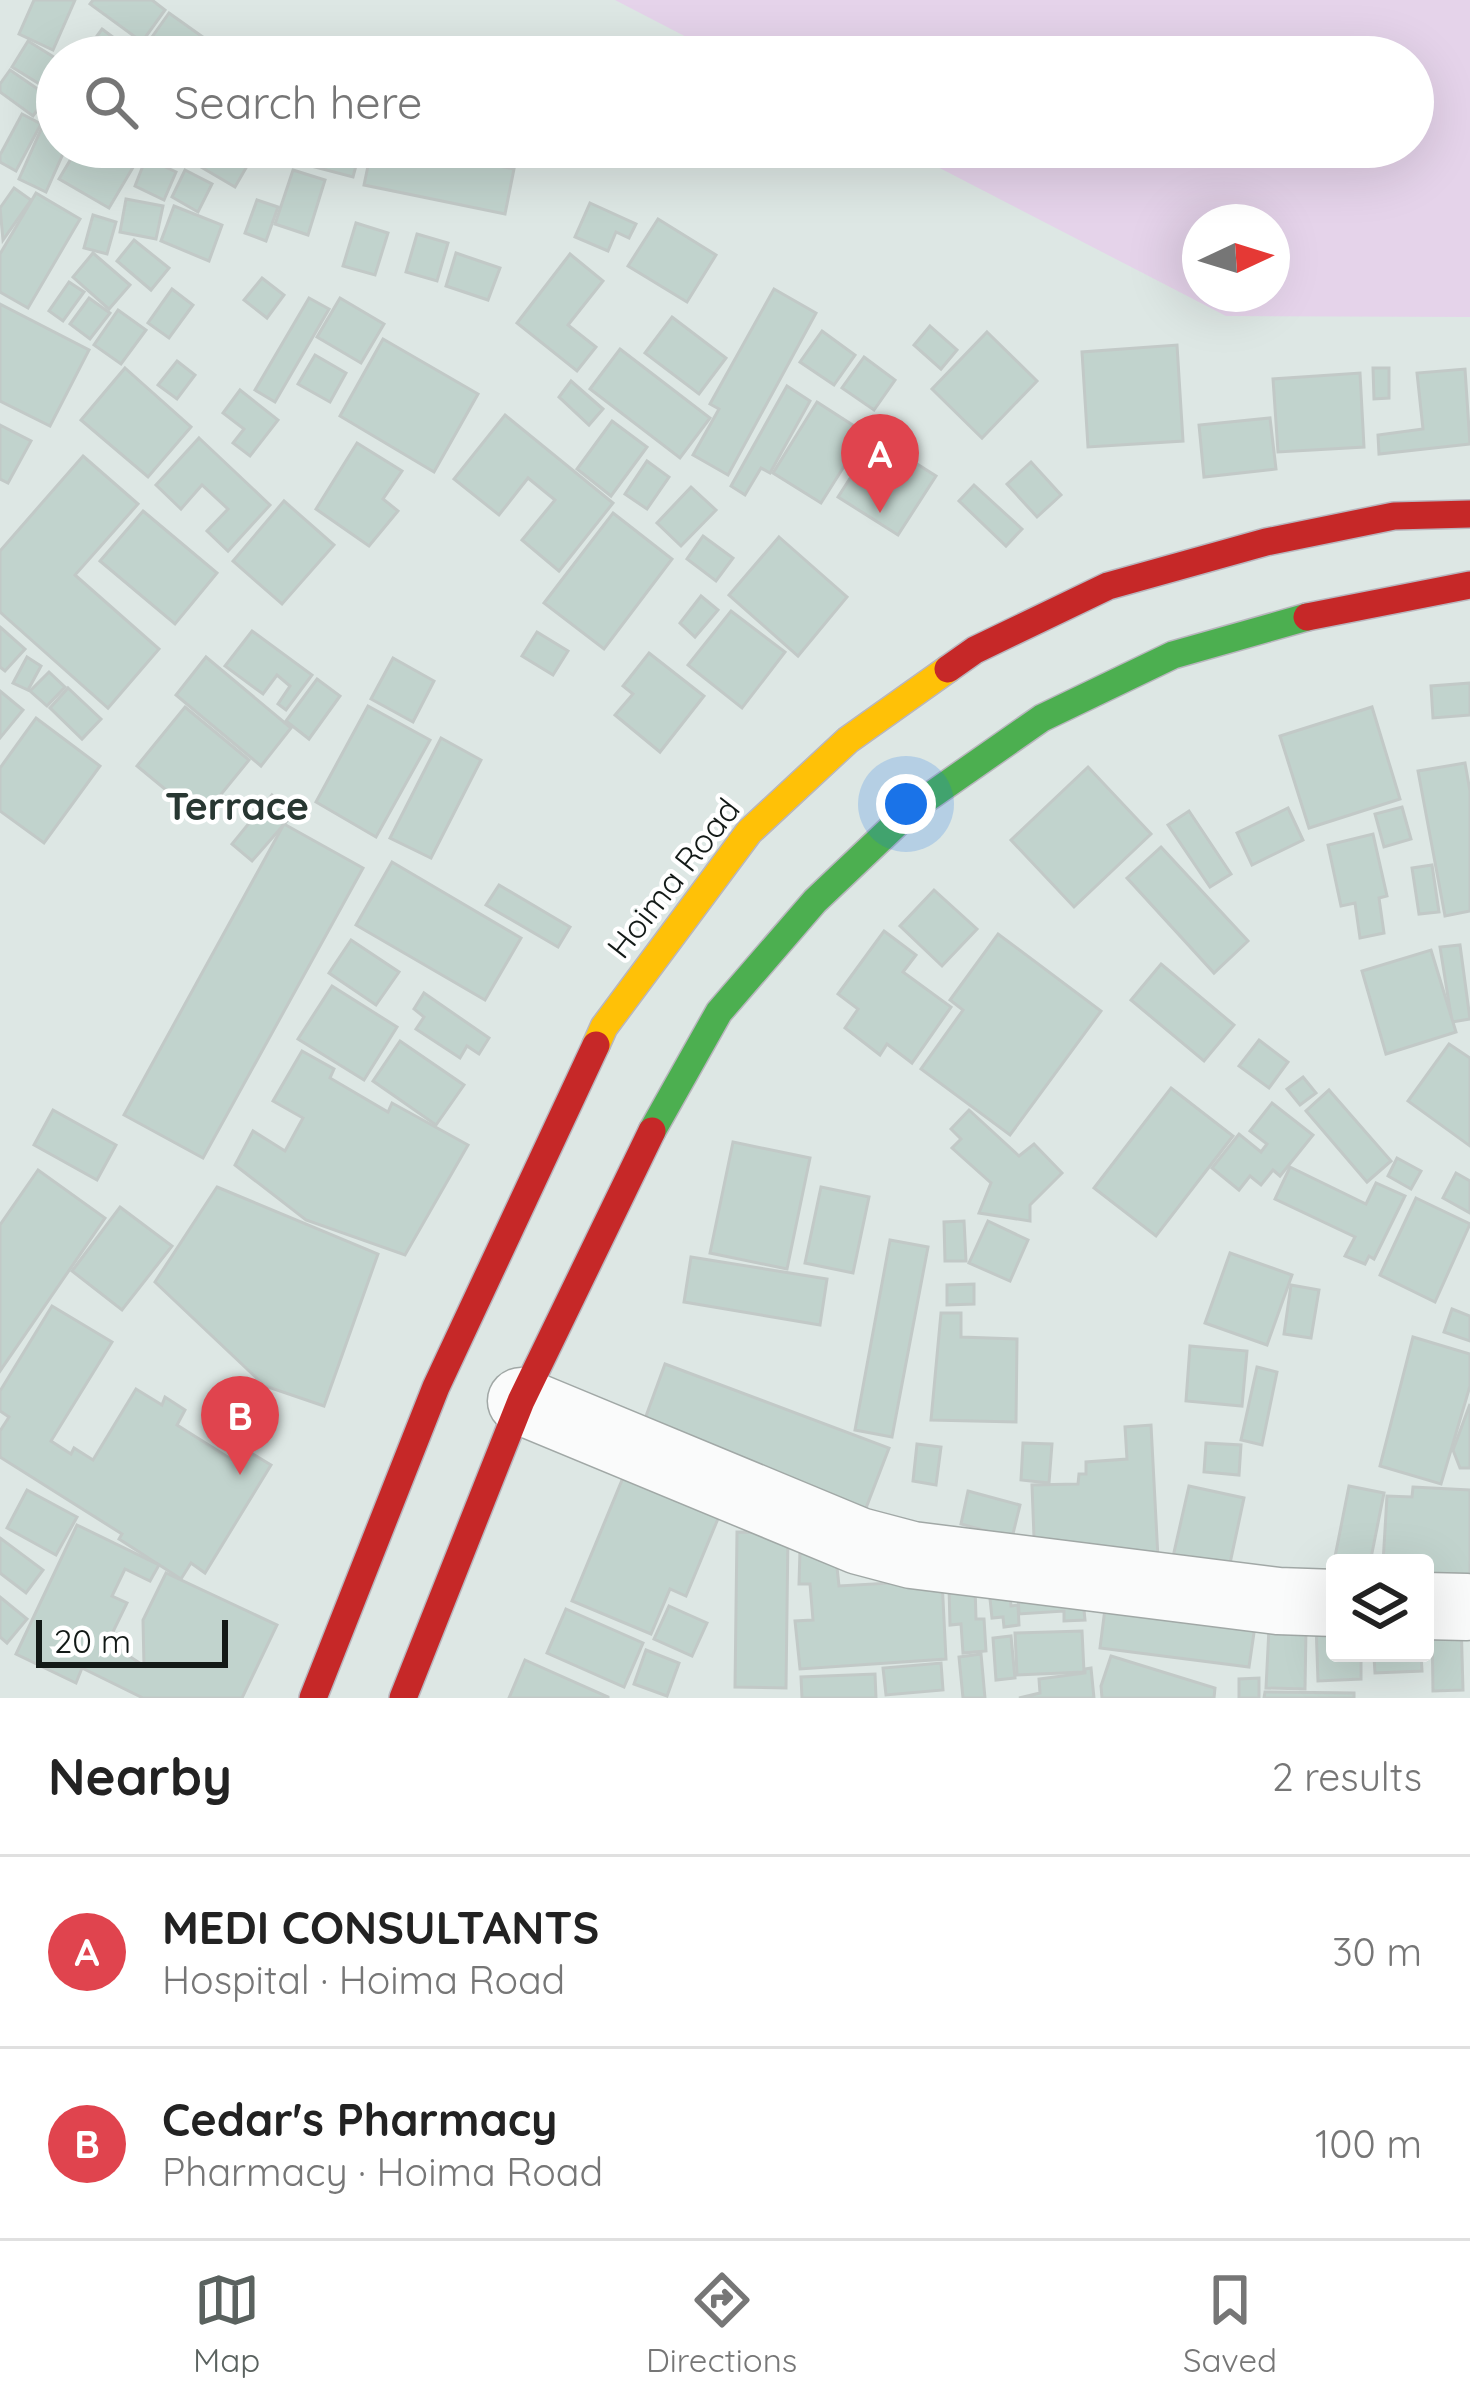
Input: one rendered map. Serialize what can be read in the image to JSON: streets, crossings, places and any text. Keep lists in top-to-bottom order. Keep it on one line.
{"streets":{"main road":["Hoima Road"]},"districts":["Terrace"],"scale_bar":"20 m","north":"right","page":{"search":"Search here","pins":["A","B"],"scale":"20 m","heading":["Nearby","2 results"],"list":[{"mark":"A","name":"MEDI CONSULTANTS","note":"Hospital · Hoima Road","value":"30 m"},{"mark":"B","name":"Cedar's Pharmacy","note":"Pharmacy · Hoima Road","value":"100 m"}],"nav":["Map","Directions","Saved"]}}
